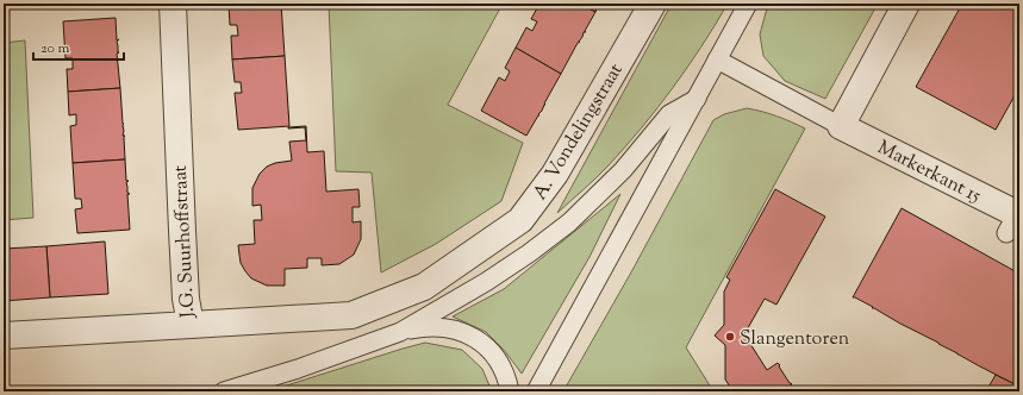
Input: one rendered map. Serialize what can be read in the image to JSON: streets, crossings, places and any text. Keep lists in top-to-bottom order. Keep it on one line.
{"streets":{"street":["A. Vondelingstraat","Markerkant 15","J.G. Suurhoffstraat"]},"crossings":[["A. Vondelingstraat","J.G. Suurhoffstraat"]],"places":["Slangentoren"],"scale_bar":"20 m"}
